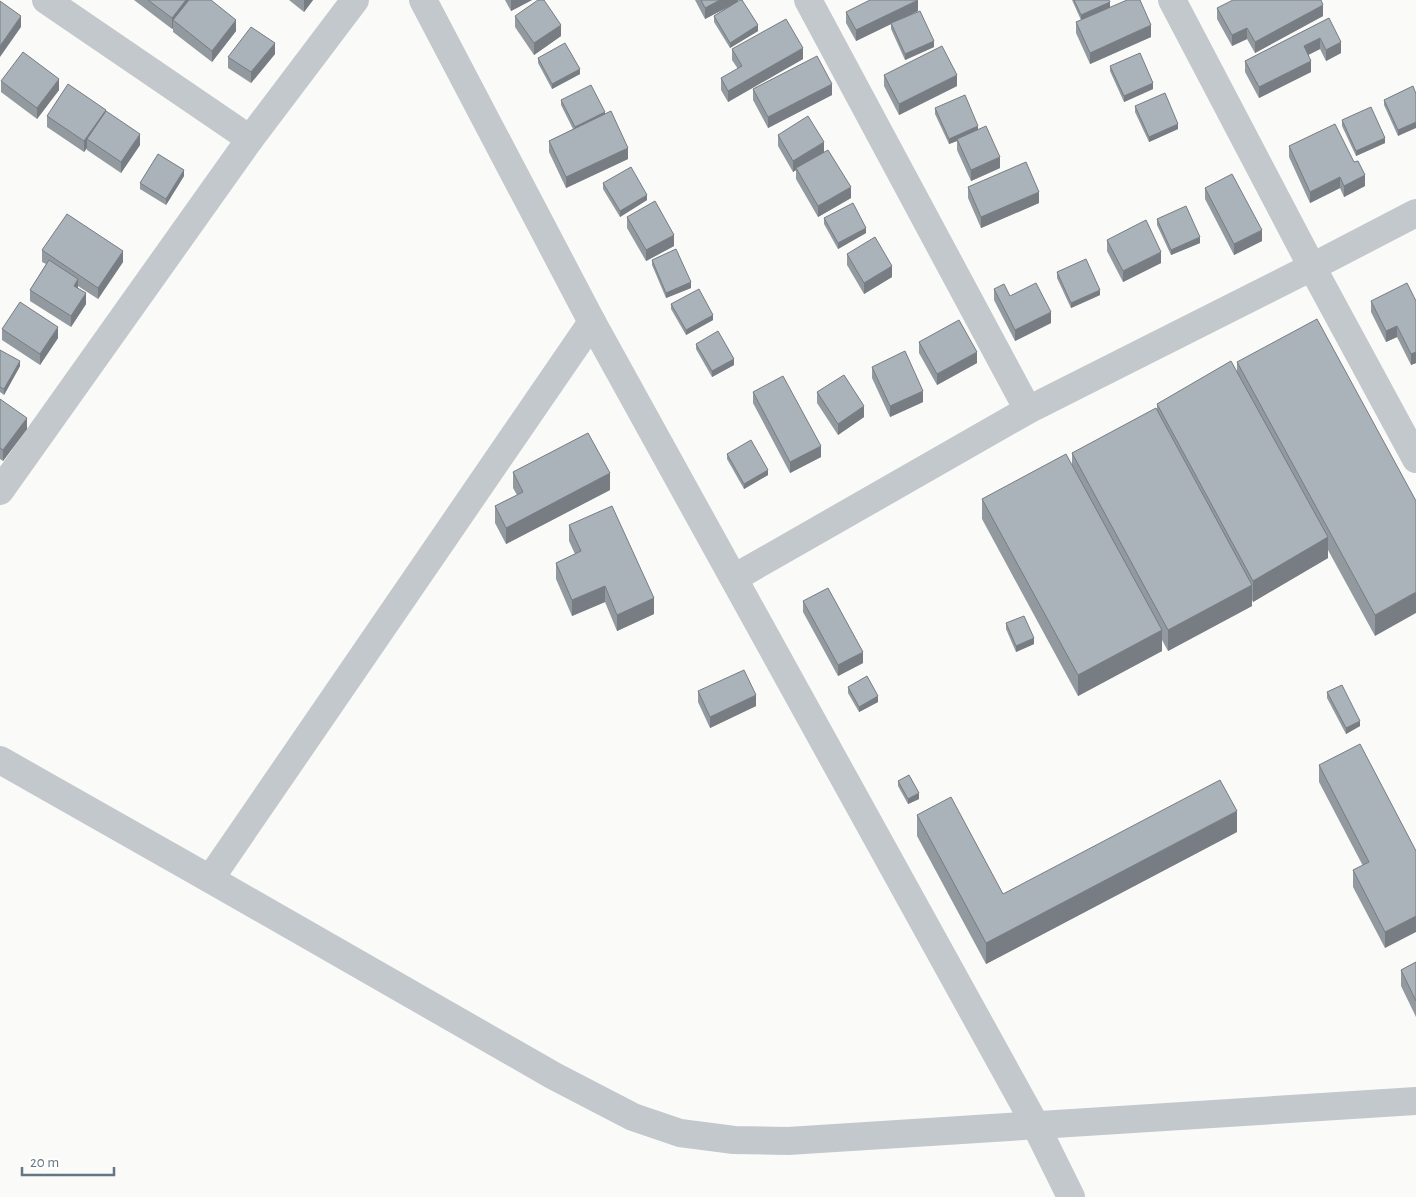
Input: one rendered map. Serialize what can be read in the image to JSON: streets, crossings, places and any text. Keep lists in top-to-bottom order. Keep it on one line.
{"scale_bar":"20 m"}
